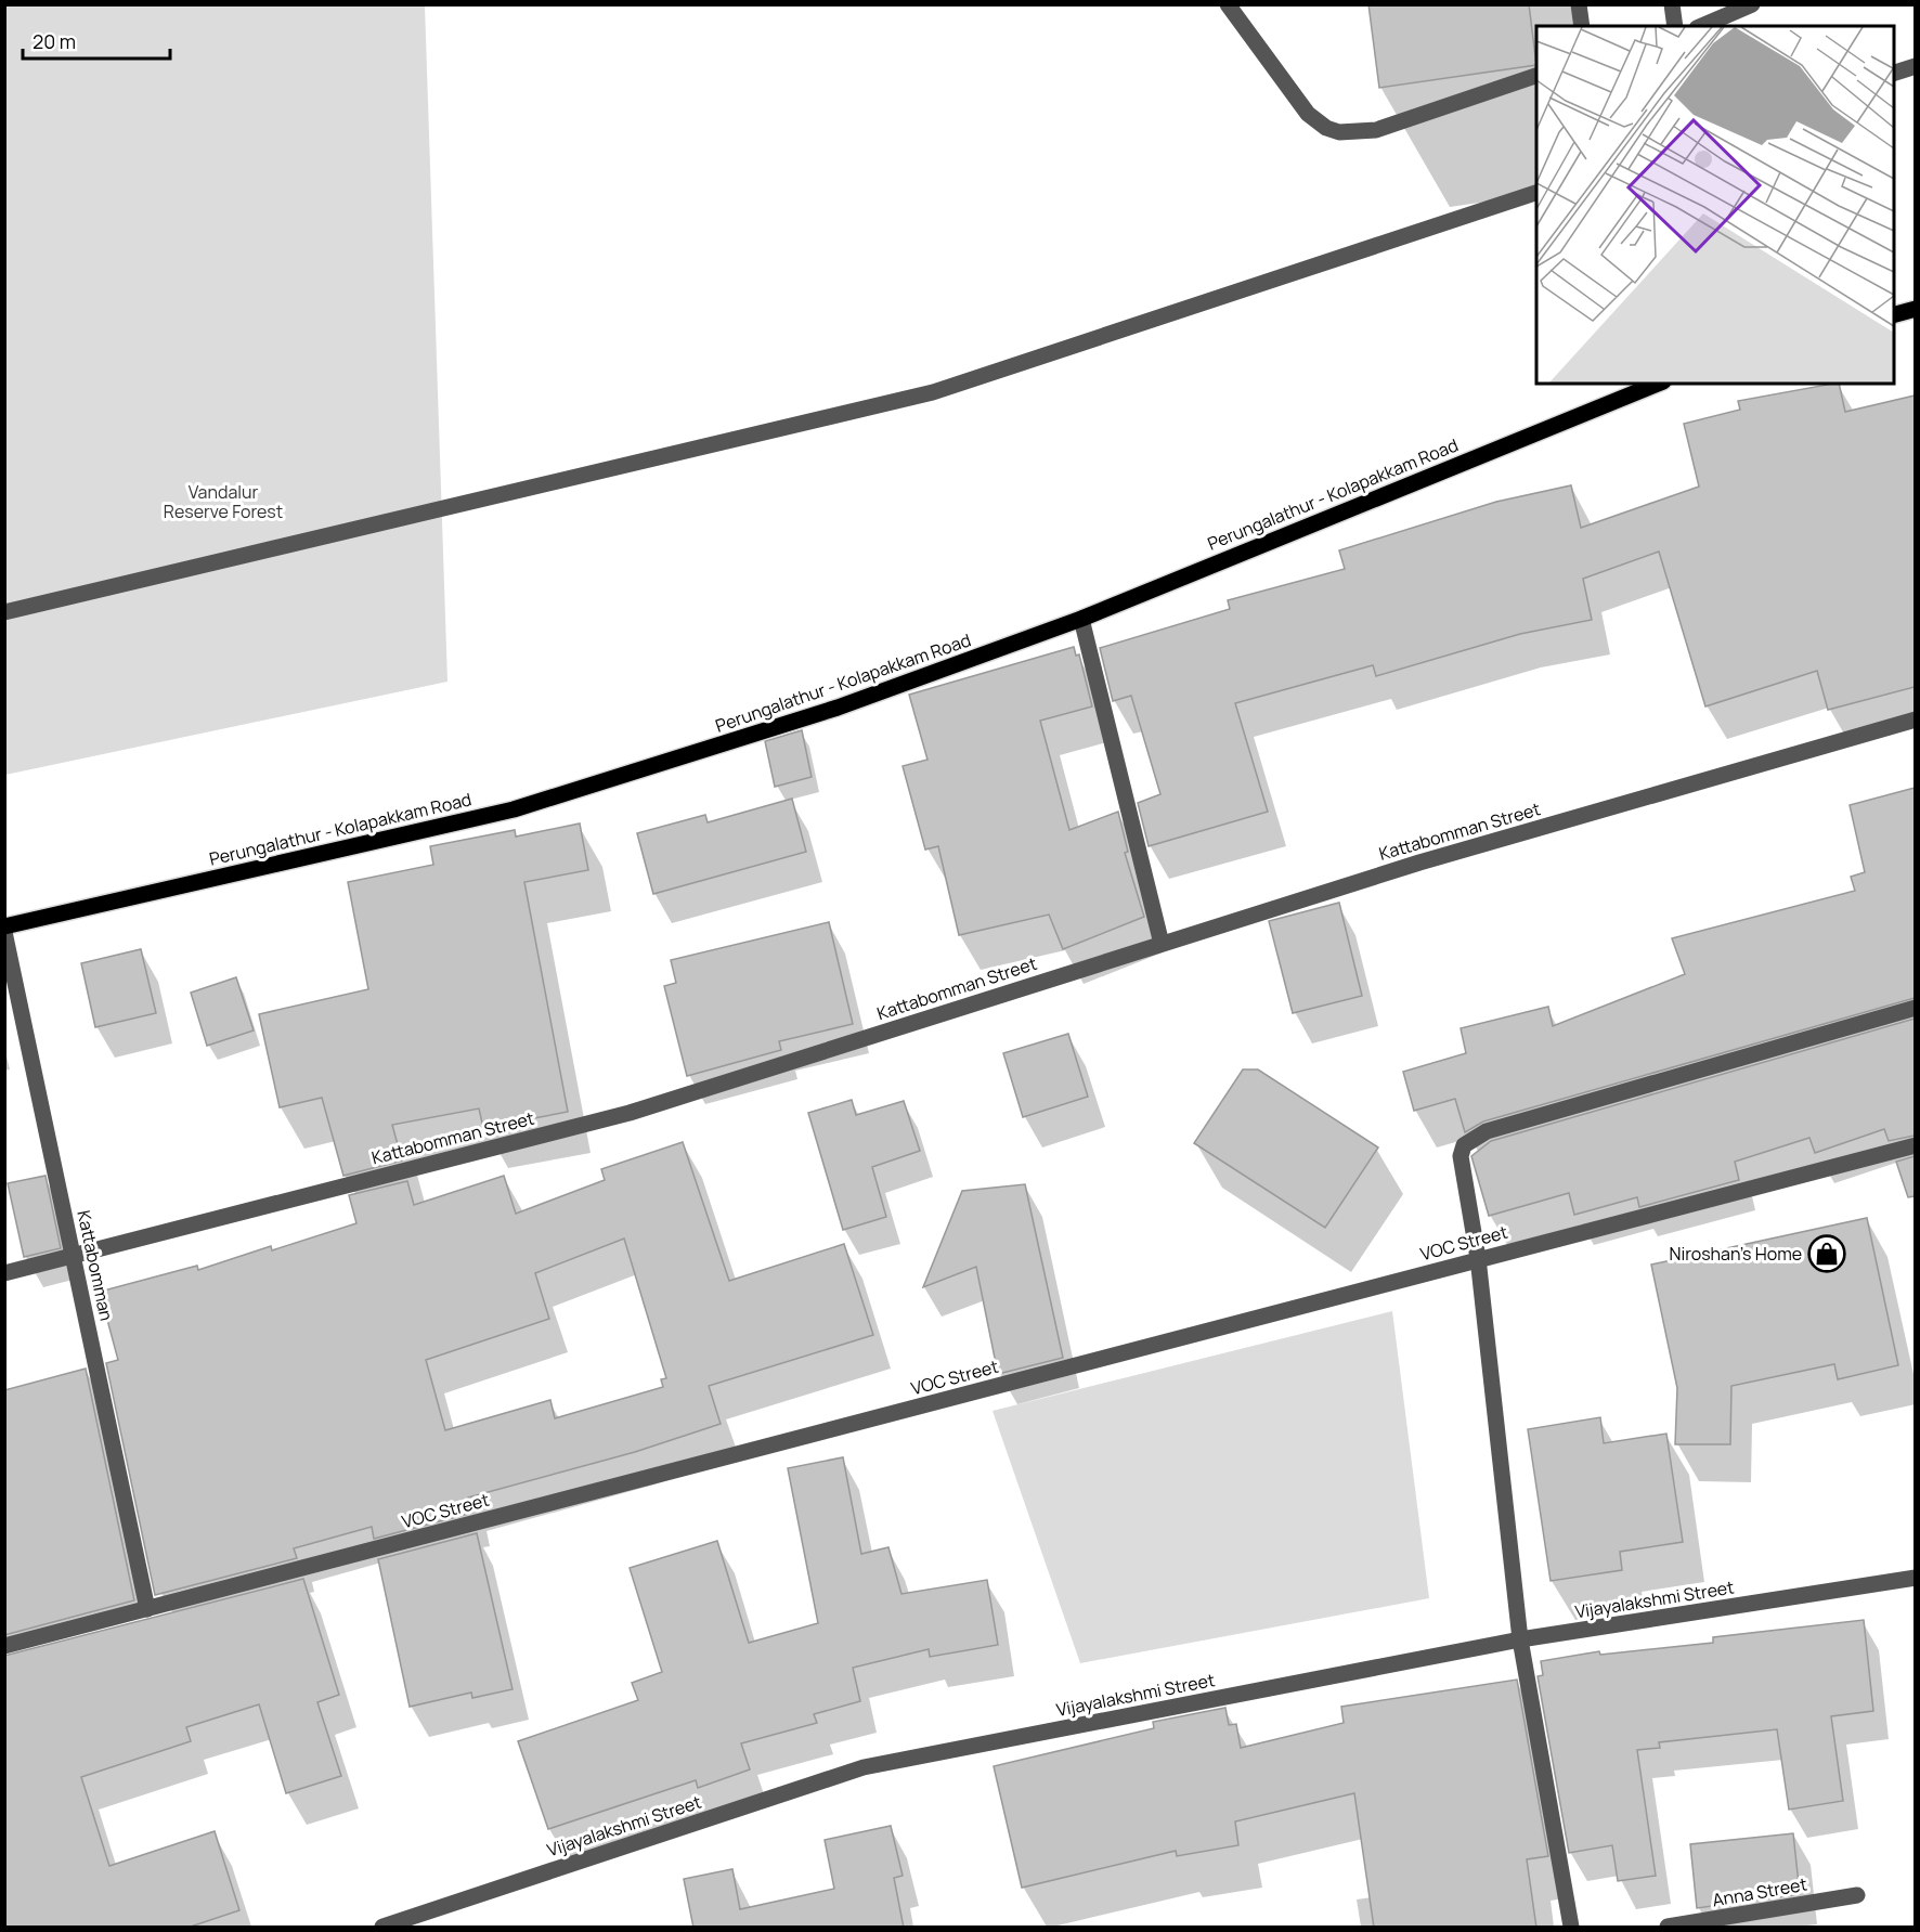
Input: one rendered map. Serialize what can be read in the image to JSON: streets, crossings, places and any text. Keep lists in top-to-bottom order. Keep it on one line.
{"streets":{"main road":["Perungalathur - Kolapakkam Road"],"street":["Kattabomman Street","VOC Street","Kattabomman","Vijayalakshmi Street","Anna Street"]},"crossings":[["Perungalathur - Kolapakkam Road","Kattabomman"],["Kattabomman Street","Kattabomman"],["VOC Street","Kattabomman"]],"parks":["Vandalur Reserve Forest"],"places":{"shop":["Niroshan's Home"]},"scale_bar":"20 m"}
